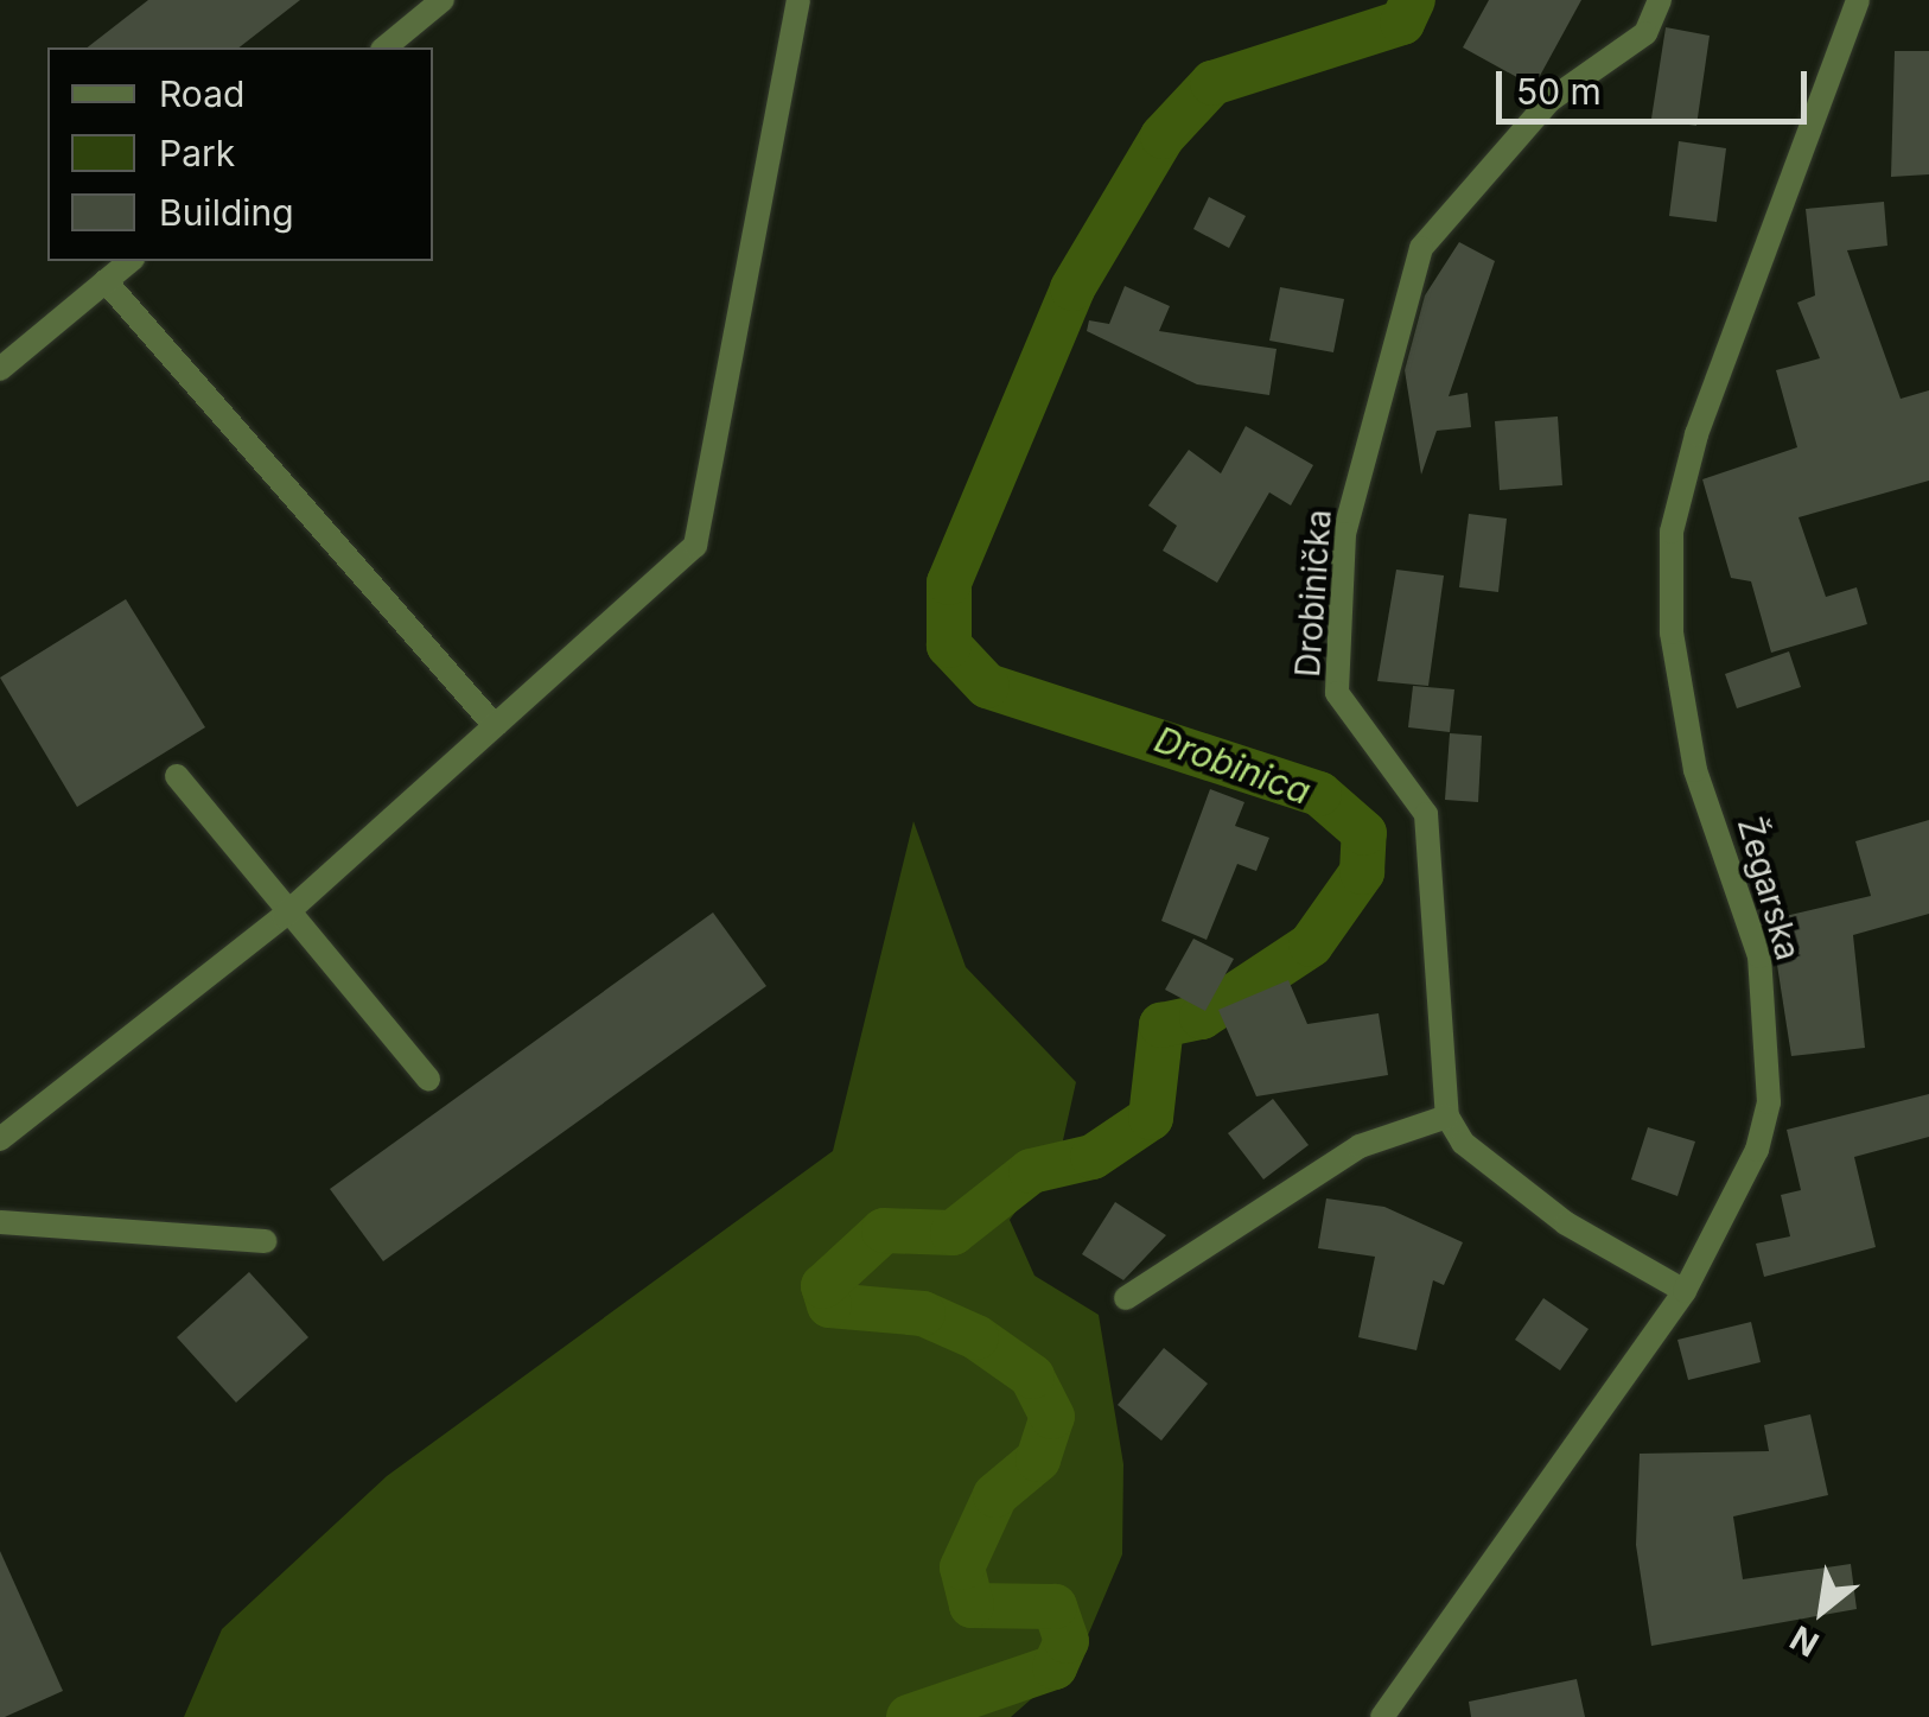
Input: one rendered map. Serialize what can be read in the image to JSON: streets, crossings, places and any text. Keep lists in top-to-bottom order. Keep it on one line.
{"streets":{"street":["Drobinička","Žegarska"]},"water":["Drobinica"],"legend":["Road","Park","Building"],"scale_bar":"50 m","north":"bottom left"}
